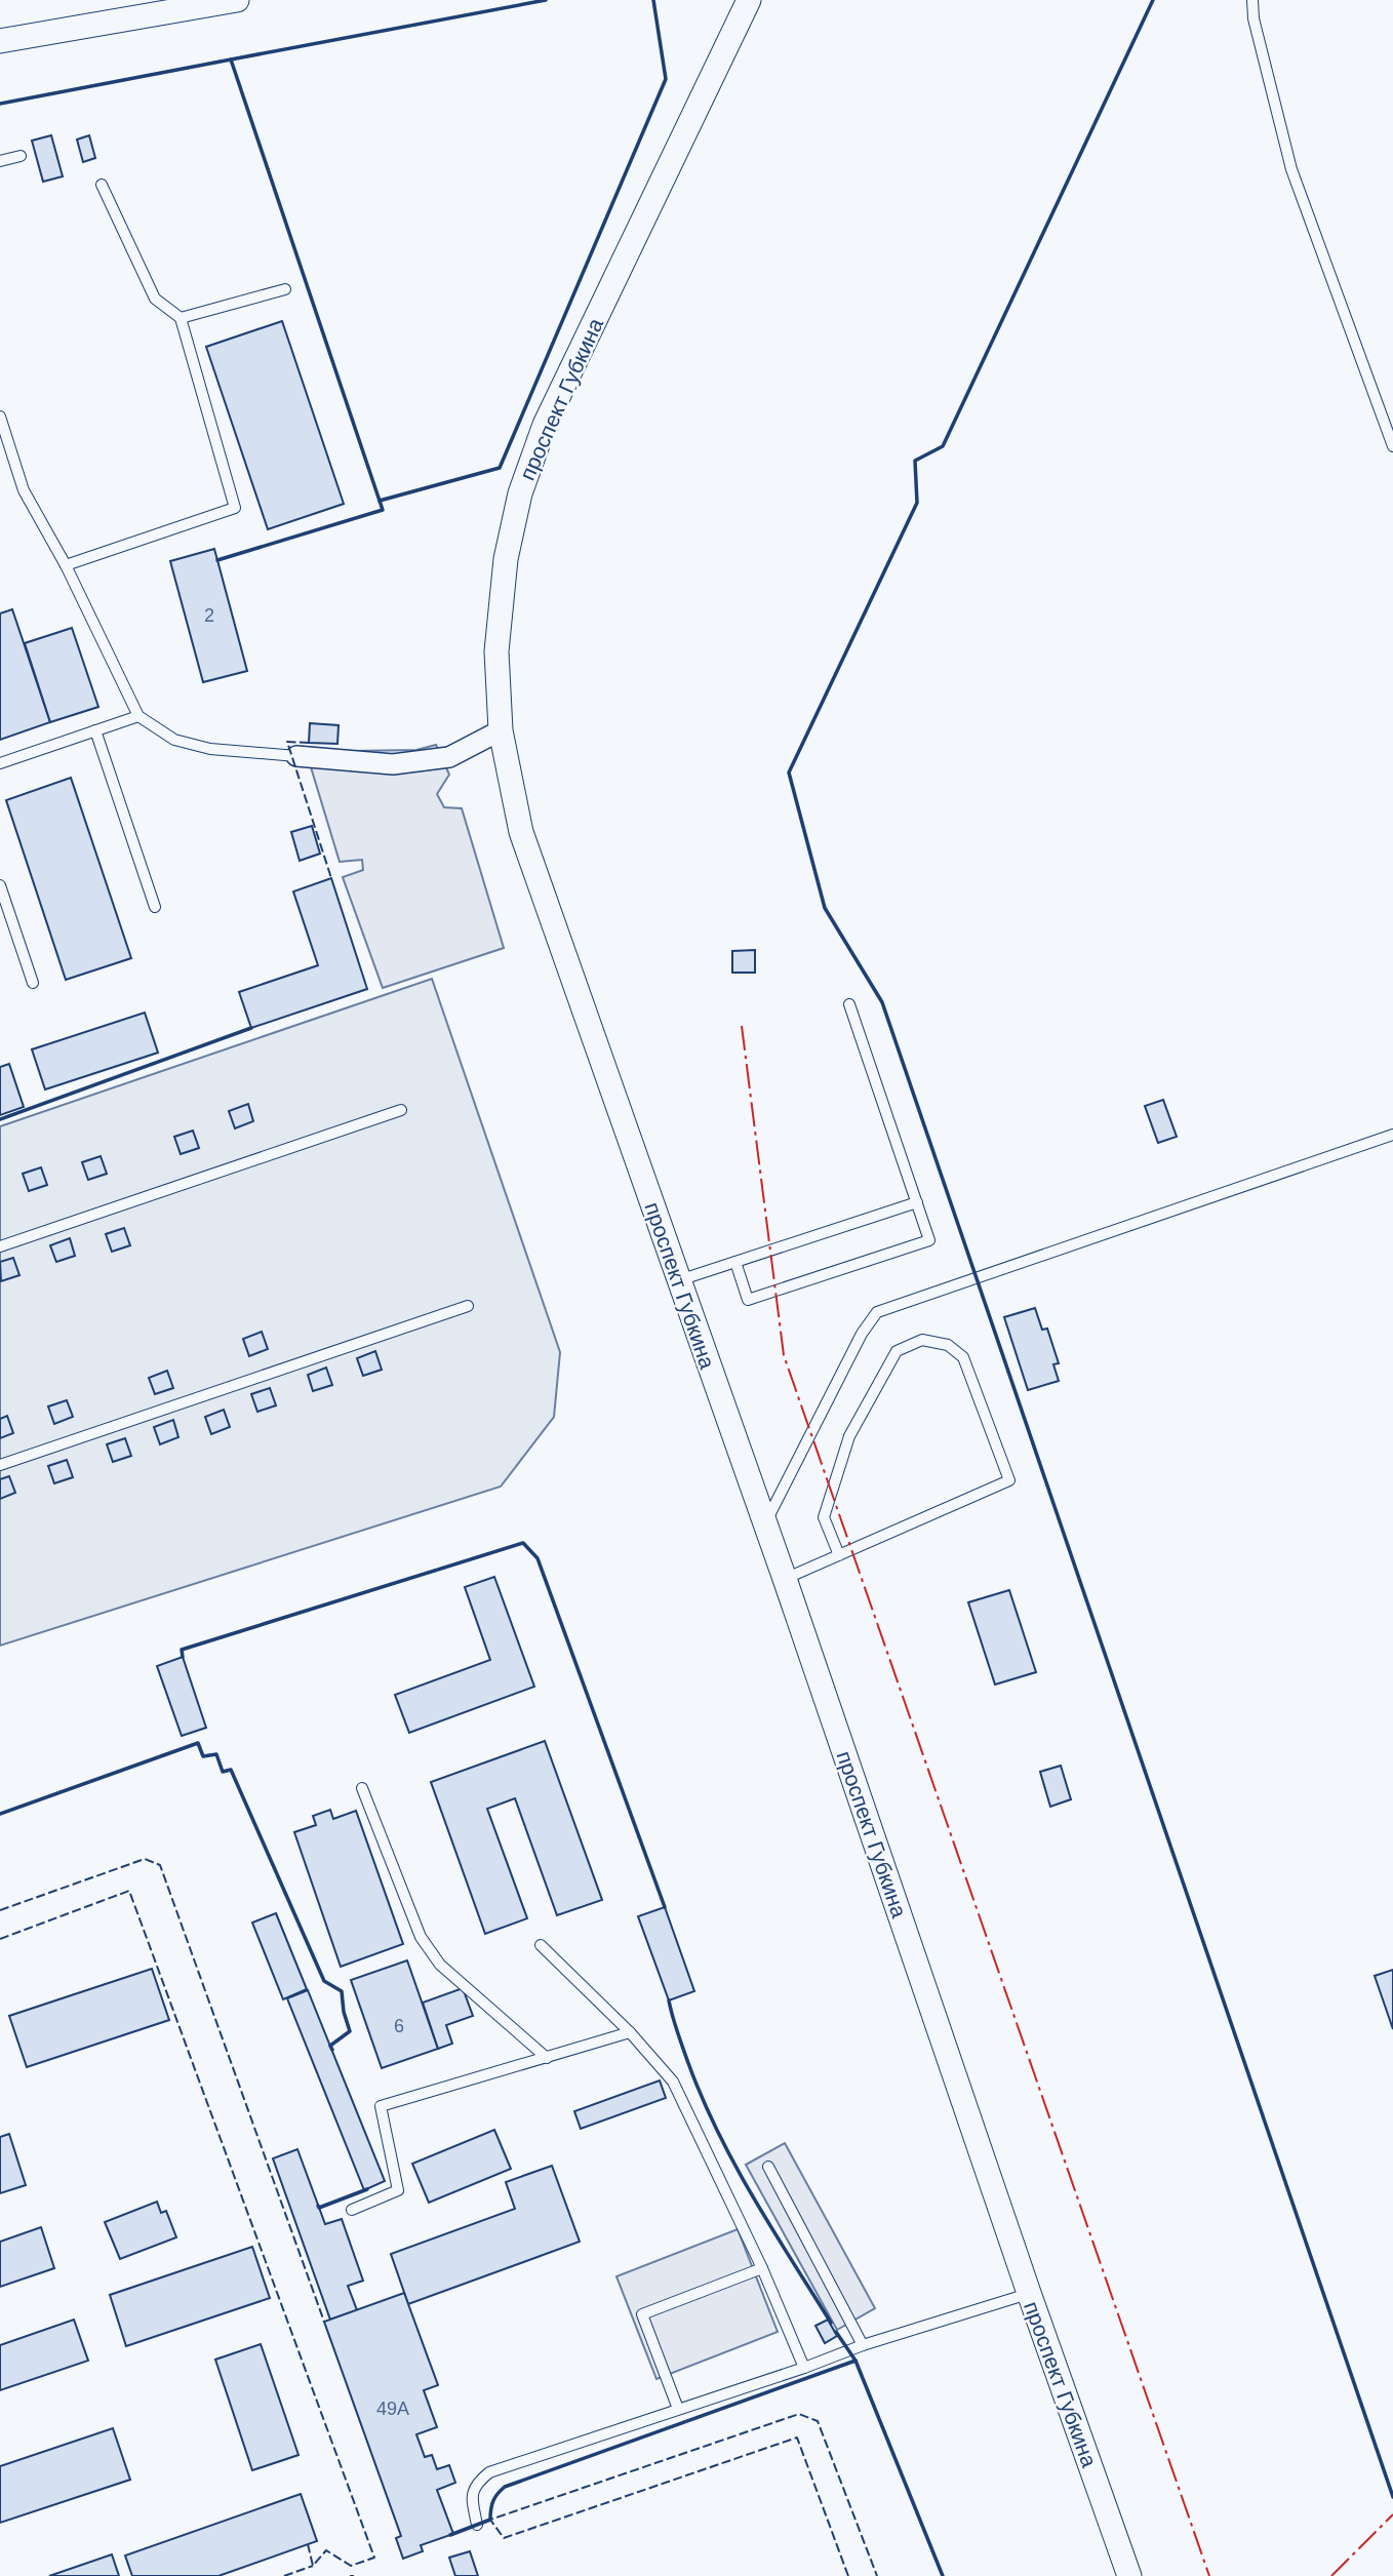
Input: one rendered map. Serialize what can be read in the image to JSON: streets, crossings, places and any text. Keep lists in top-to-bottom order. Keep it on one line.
{"streets":{"street":["проспект Губкина"]},"house_numbers":["2","6","49А"]}
